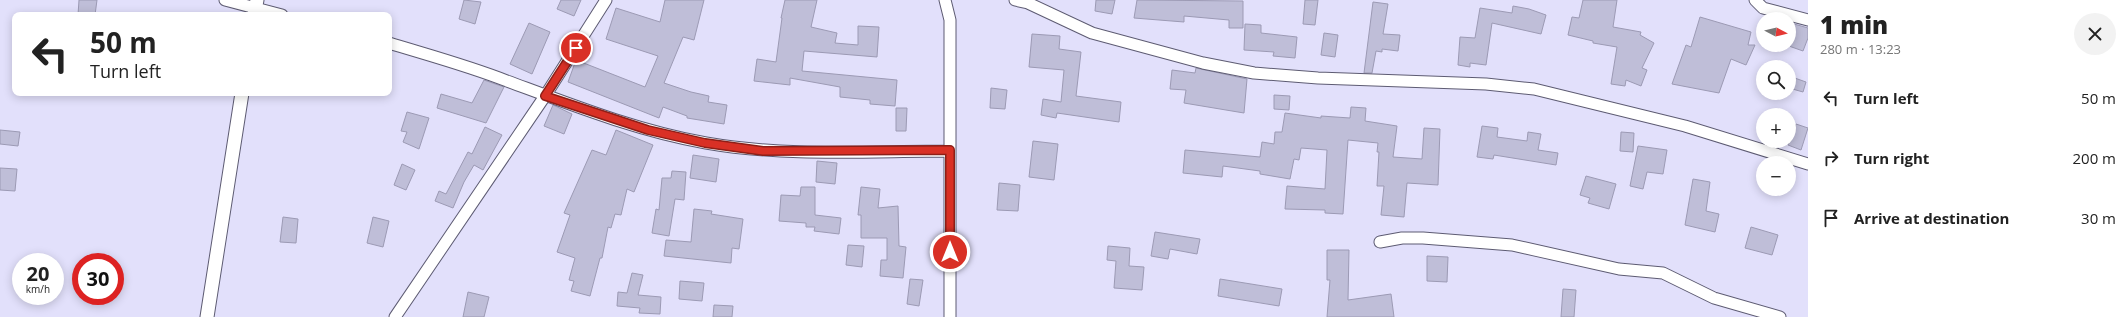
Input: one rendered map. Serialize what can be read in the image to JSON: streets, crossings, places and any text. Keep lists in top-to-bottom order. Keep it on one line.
{"north":"right","page":{"heading":["1 min","280 m · 13:23"],"map_buttons":["+","−"],"turn":["50 m","Turn left"],"list":[{"name":"Turn left","value":"50 m"},{"name":"Turn right","value":"200 m"},{"name":"Arrive at destination","value":"30 m"}],"speed":"20 km/h","limit":"30"}}
